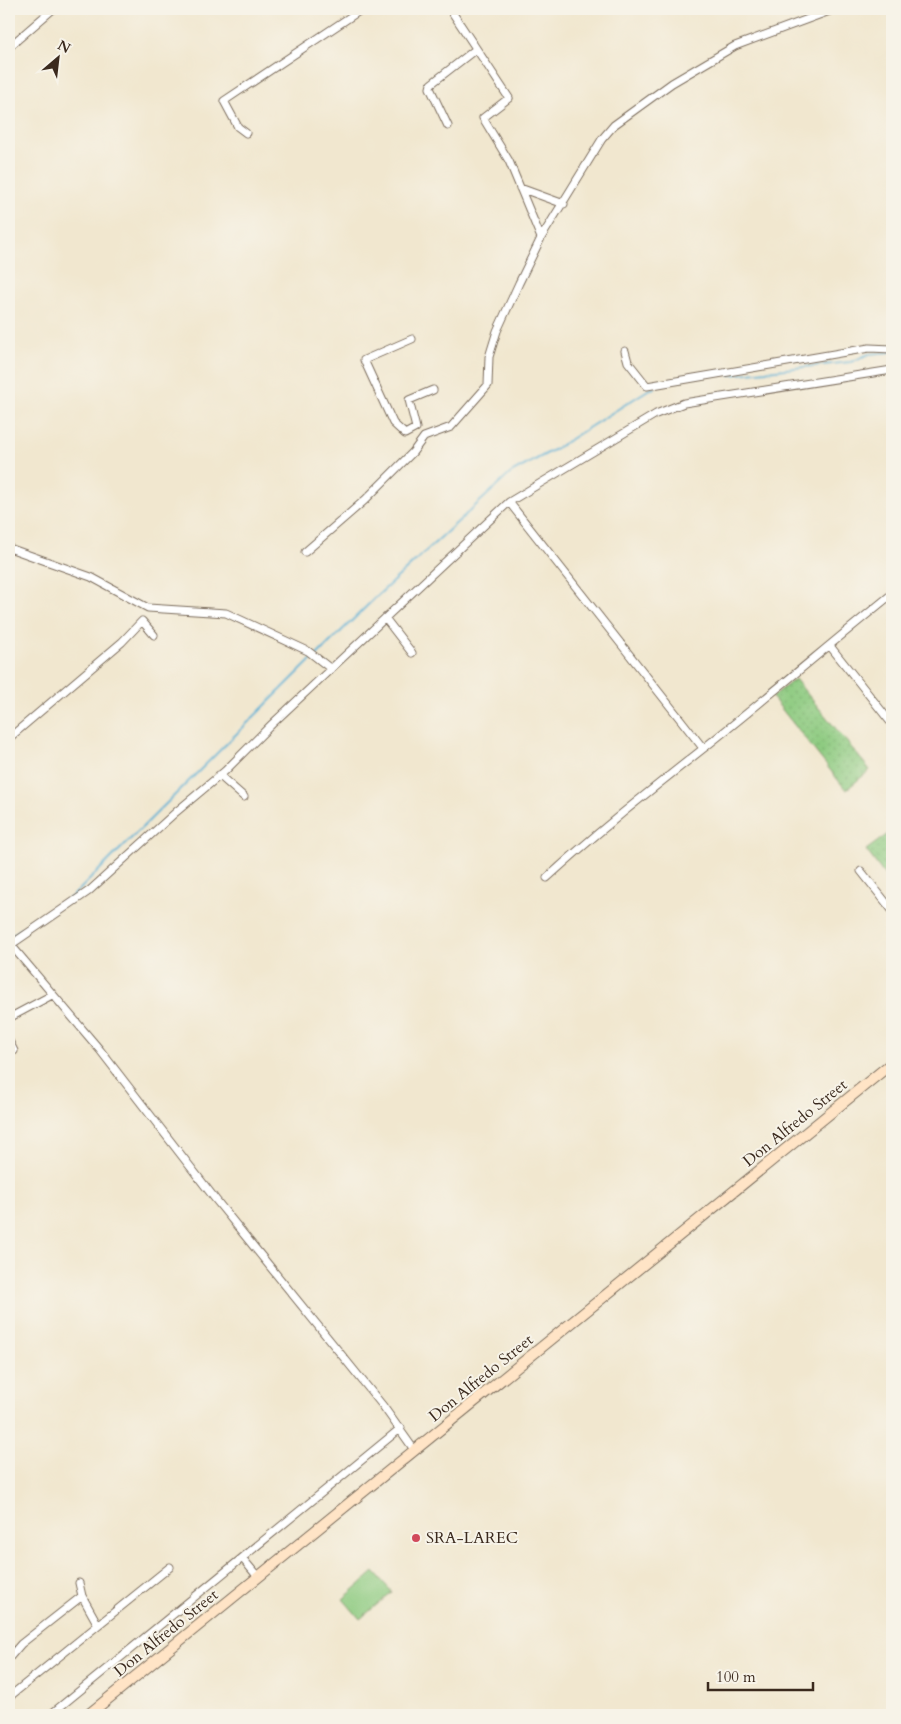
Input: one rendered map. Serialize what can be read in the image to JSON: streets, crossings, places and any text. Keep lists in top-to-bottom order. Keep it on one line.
{"streets":{"street":["Don Alfredo Street"]},"places":["SRA-LAREC"],"scale_bar":"100 m","north":"top right"}
